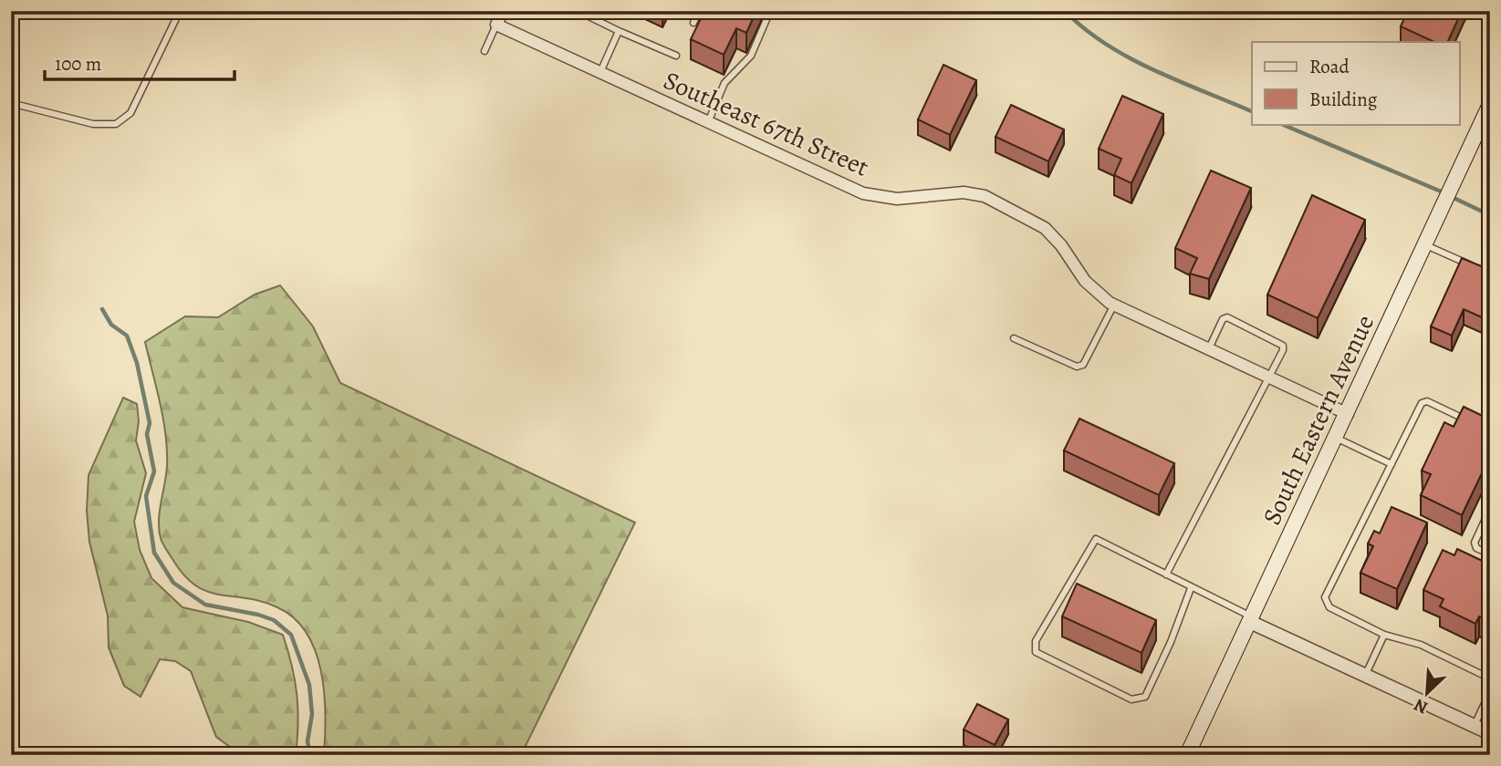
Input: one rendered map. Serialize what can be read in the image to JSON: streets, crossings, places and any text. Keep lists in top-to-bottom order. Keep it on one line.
{"streets":{"main road":["South Eastern Avenue"],"street":["Southeast 67th Street"]},"crossings":[["Southeast 67th Street","South Eastern Avenue"]],"legend":["Road","Building"],"scale_bar":"100 m","north":"bottom left"}
